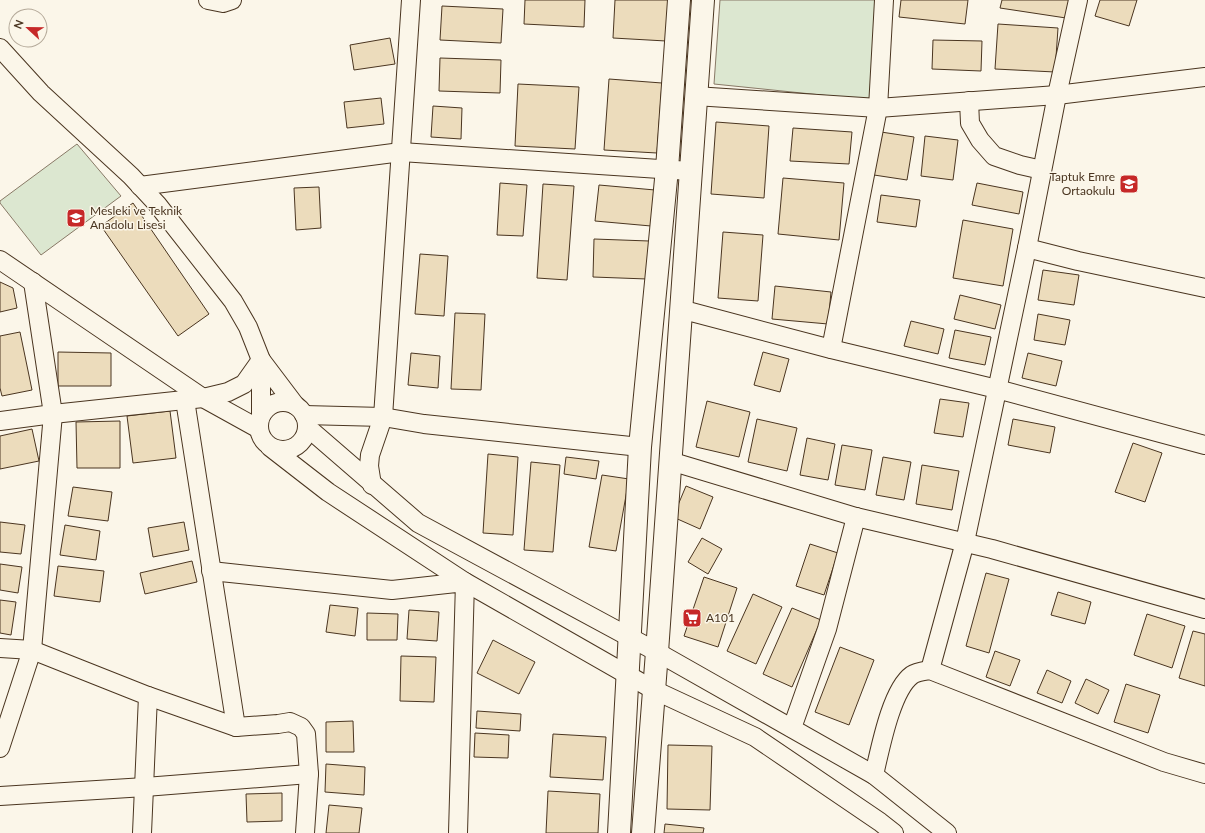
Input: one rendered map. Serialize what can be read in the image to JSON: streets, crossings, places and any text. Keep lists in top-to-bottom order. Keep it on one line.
{"places":{"school or university":["Taptuk Emre Ortaokulu","Mesleki ve Teknik Anadolu Lisesi"],"supermarket":["A101"]},"north":"left"}
